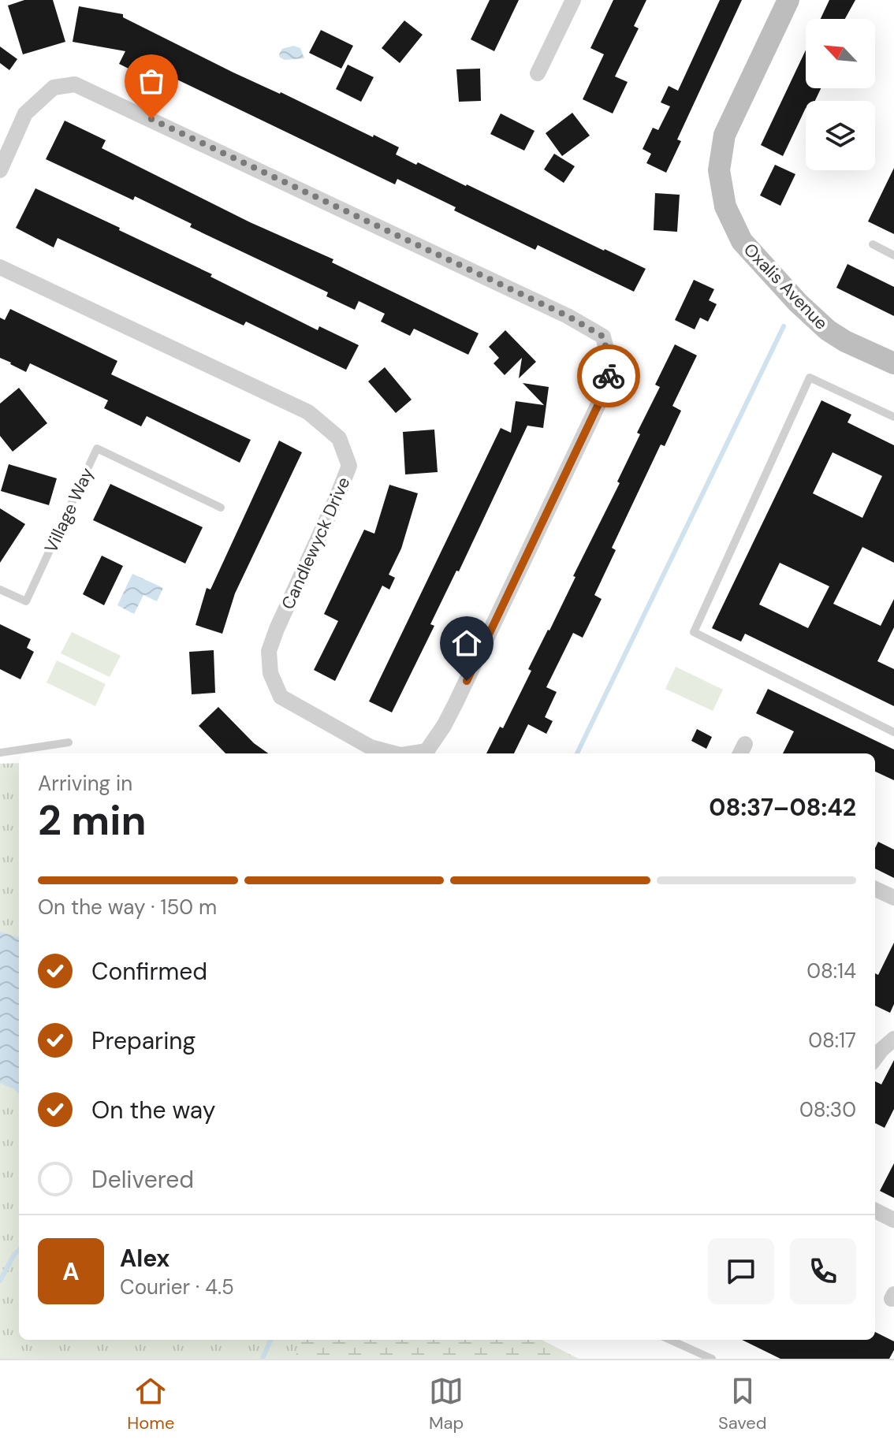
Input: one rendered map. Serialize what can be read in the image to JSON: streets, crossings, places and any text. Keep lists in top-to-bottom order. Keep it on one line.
{"streets":{"street":["Oxalis Avenue","Candlewyck Drive"],"lane":["Village Way"]},"north":"top left","page":{"heading":["2 min","Arriving in","08:37–08:42"],"panel":["Alex","Courier · 4.5"],"bar":"On the way · 150 m","list":[["Confirmed","08:14"],["Preparing","08:17"],["On the way","08:30"],"Delivered"],"round":"A","tabs":["Home","Map","Saved"]}}
